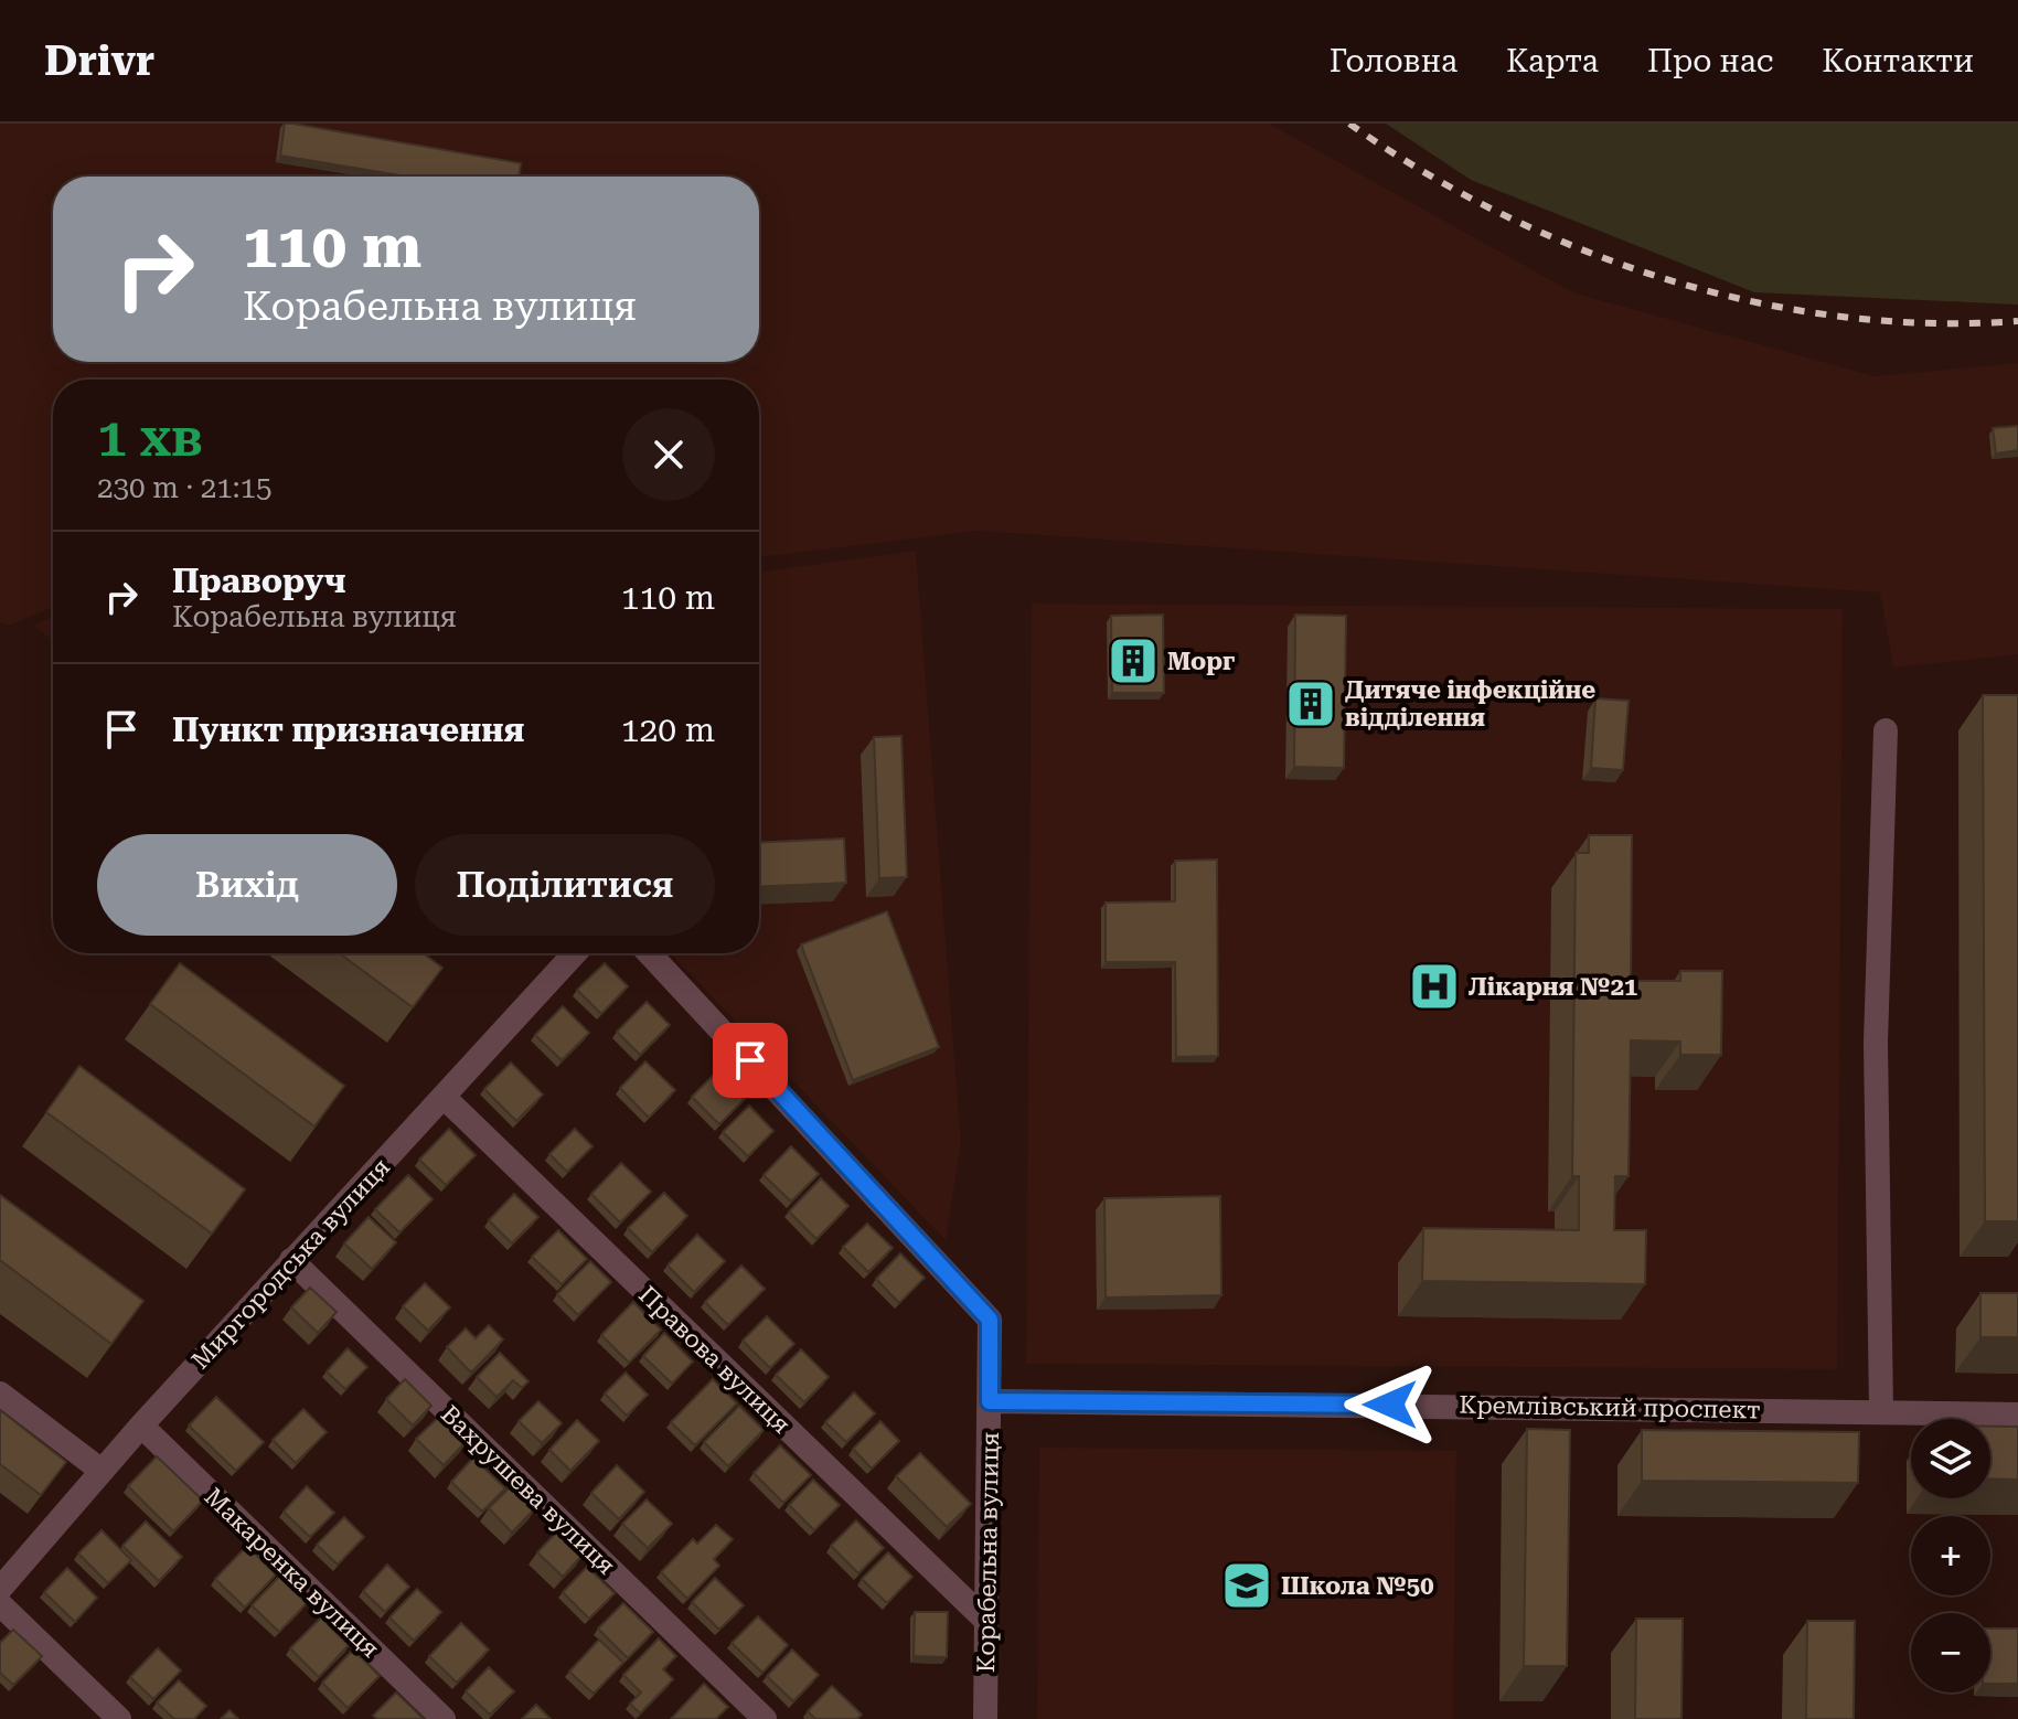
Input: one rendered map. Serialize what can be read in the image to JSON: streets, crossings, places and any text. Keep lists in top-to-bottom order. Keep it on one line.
{"streets":{"street":["Миргородська вулиця","Правова вулиця","Кремлівський проспект","Вахрушева вулиця","Корабельна вулиця","Макаренка вулиця"]},"crossings":[["Миргородська вулиця","Правова вулиця"],["Миргородська вулиця","Вахрушева вулиця"],["Миргородська вулиця","Макаренка вулиця"],["Правова вулиця","Корабельна вулиця"],["Кремлівський проспект","Корабельна вулиця"]],"places":{"building":["Морг","Дитяче інфекційне відділення"],"hospital":["Лікарня №21"],"school or university":["Школа №50"]},"page":{"header":"Drivr","nav":["Головна","Карта","Про нас","Контакти"],"turn":["110 m","Корабельна вулиця"],"heading":["1 хв","230 m · 21:15"],"list":[{"name":"Праворуч","note":"Корабельна вулиця","value":"110 m"},{"name":"Пункт призначення","value":"120 m"}],"buttons":["Вихід","Поділитися"],"map_buttons":["+","−"]}}
